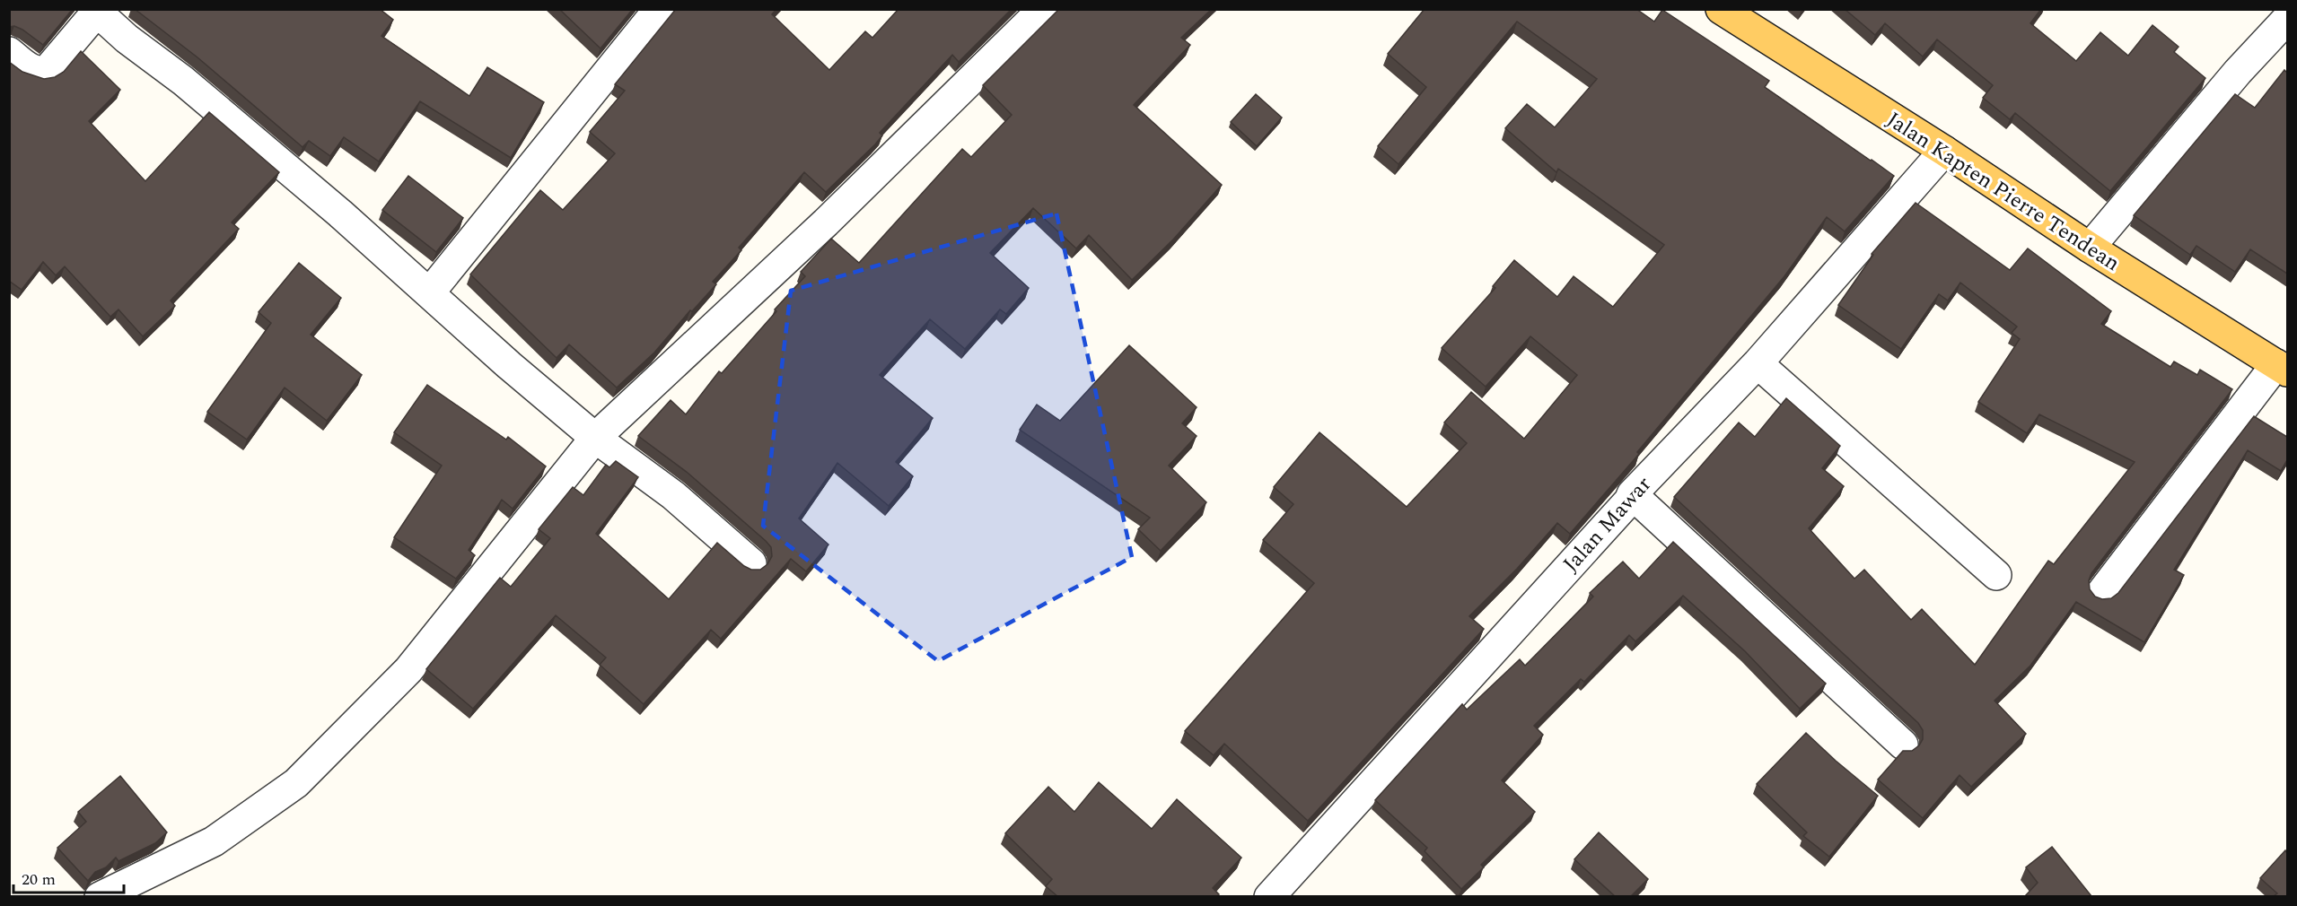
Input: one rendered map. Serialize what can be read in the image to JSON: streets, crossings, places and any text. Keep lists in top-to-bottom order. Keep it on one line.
{"streets":{"main road":["Jalan Kapten Pierre Tendean"],"street":["Jalan Mawar"]},"crossings":[["Jalan Kapten Pierre Tendean","Jalan Mawar"]],"scale_bar":"20 m"}
